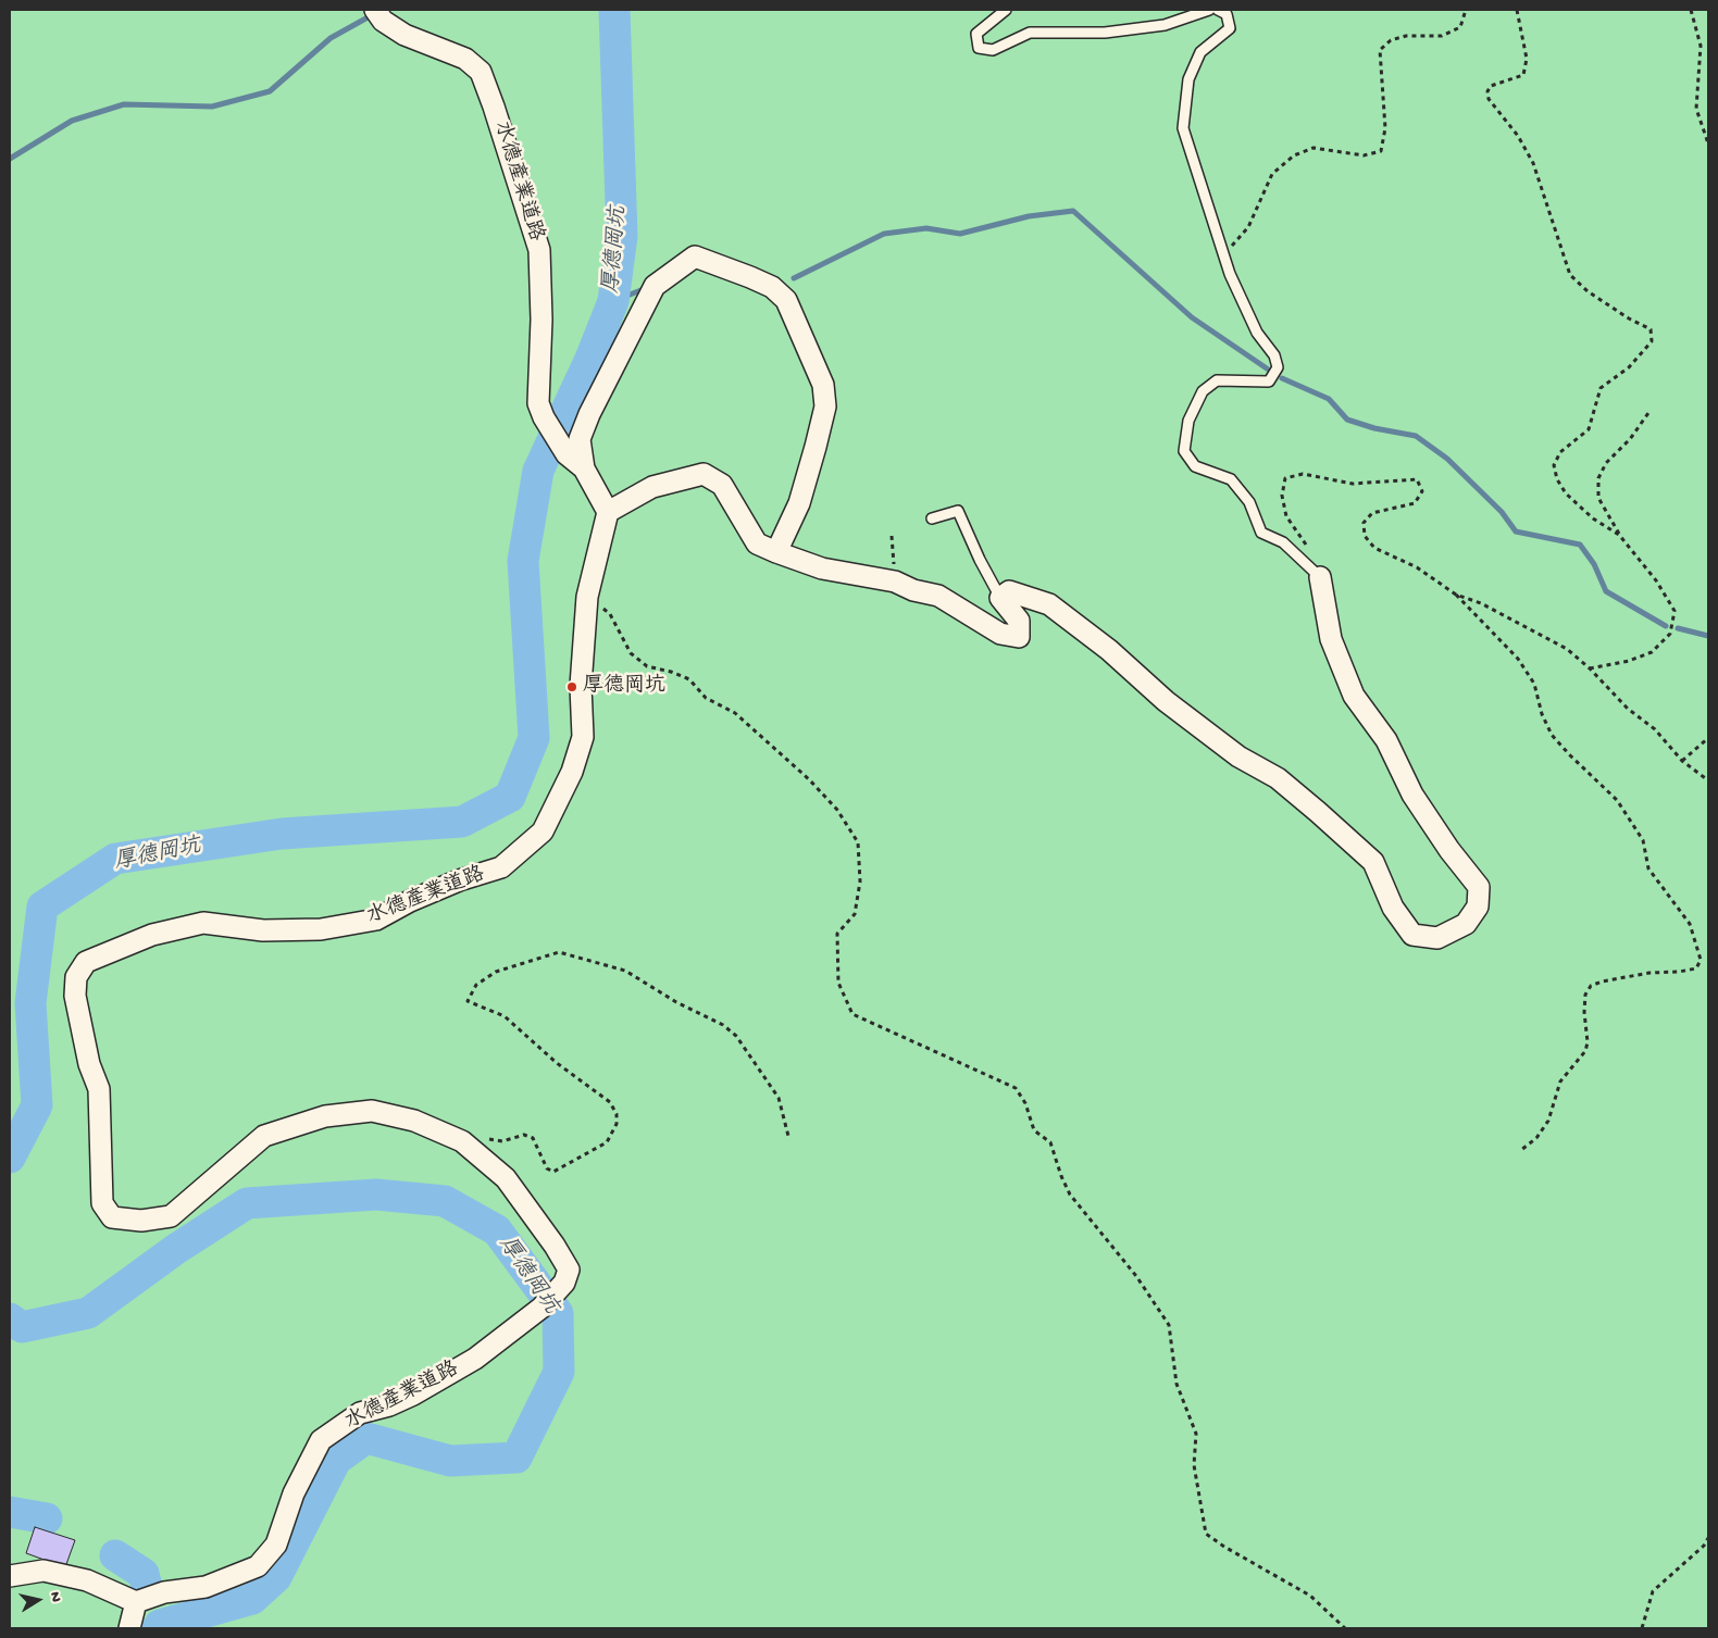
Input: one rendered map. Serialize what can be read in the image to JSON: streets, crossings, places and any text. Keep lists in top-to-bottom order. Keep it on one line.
{"streets":{"street":["水德產業道路"]},"water":["厚德岡坑"],"places":["厚德岡坑"],"north":"right"}
